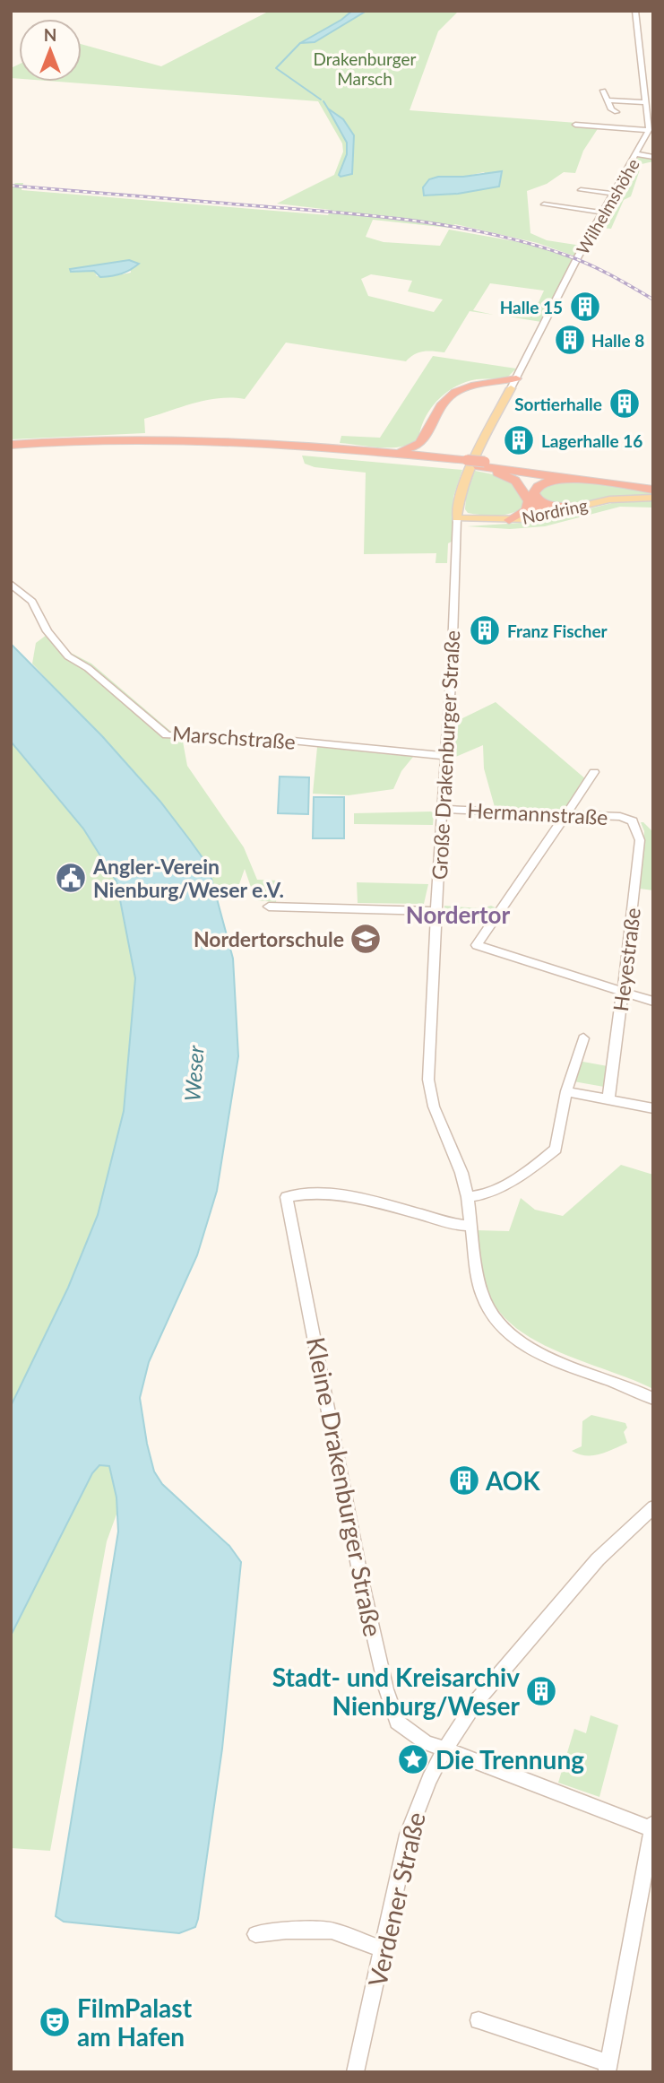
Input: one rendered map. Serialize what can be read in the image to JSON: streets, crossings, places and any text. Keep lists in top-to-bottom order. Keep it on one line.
{"streets":{"main road":["Nordring","Große Drakenburger Straße"],"street":["Wilhelmshöhe","Marschstraße","Hermannstraße","Heyestraße","Kleine Drakenburger Straße","Verdener Straße"]},"crossings":[["Wilhelmshöhe","Große Drakenburger Straße"],["Nordring","Große Drakenburger Straße"],["Marschstraße","Große Drakenburger Straße"],["Große Drakenburger Straße","Hermannstraße"],["Große Drakenburger Straße","Kleine Drakenburger Straße"],["Hermannstraße","Heyestraße"],["Kleine Drakenburger Straße","Verdener Straße"]],"districts":["Nordertor"],"water":["Weser"],"parks":["Drakenburger Marsch"],"places":{"building":["Halle 15","Halle 8","Sortierhalle","Lagerhalle 16","Franz Fischer","AOK","Stadt- und Kreisarchiv Nienburg/Weser"],"public building":["Angler-Verein Nienburg/Weser e.V."],"school or university":["Nordertorschule"],"place":["Die Trennung"],"theatre":["FilmPalast am Hafen"]},"north":"top"}
